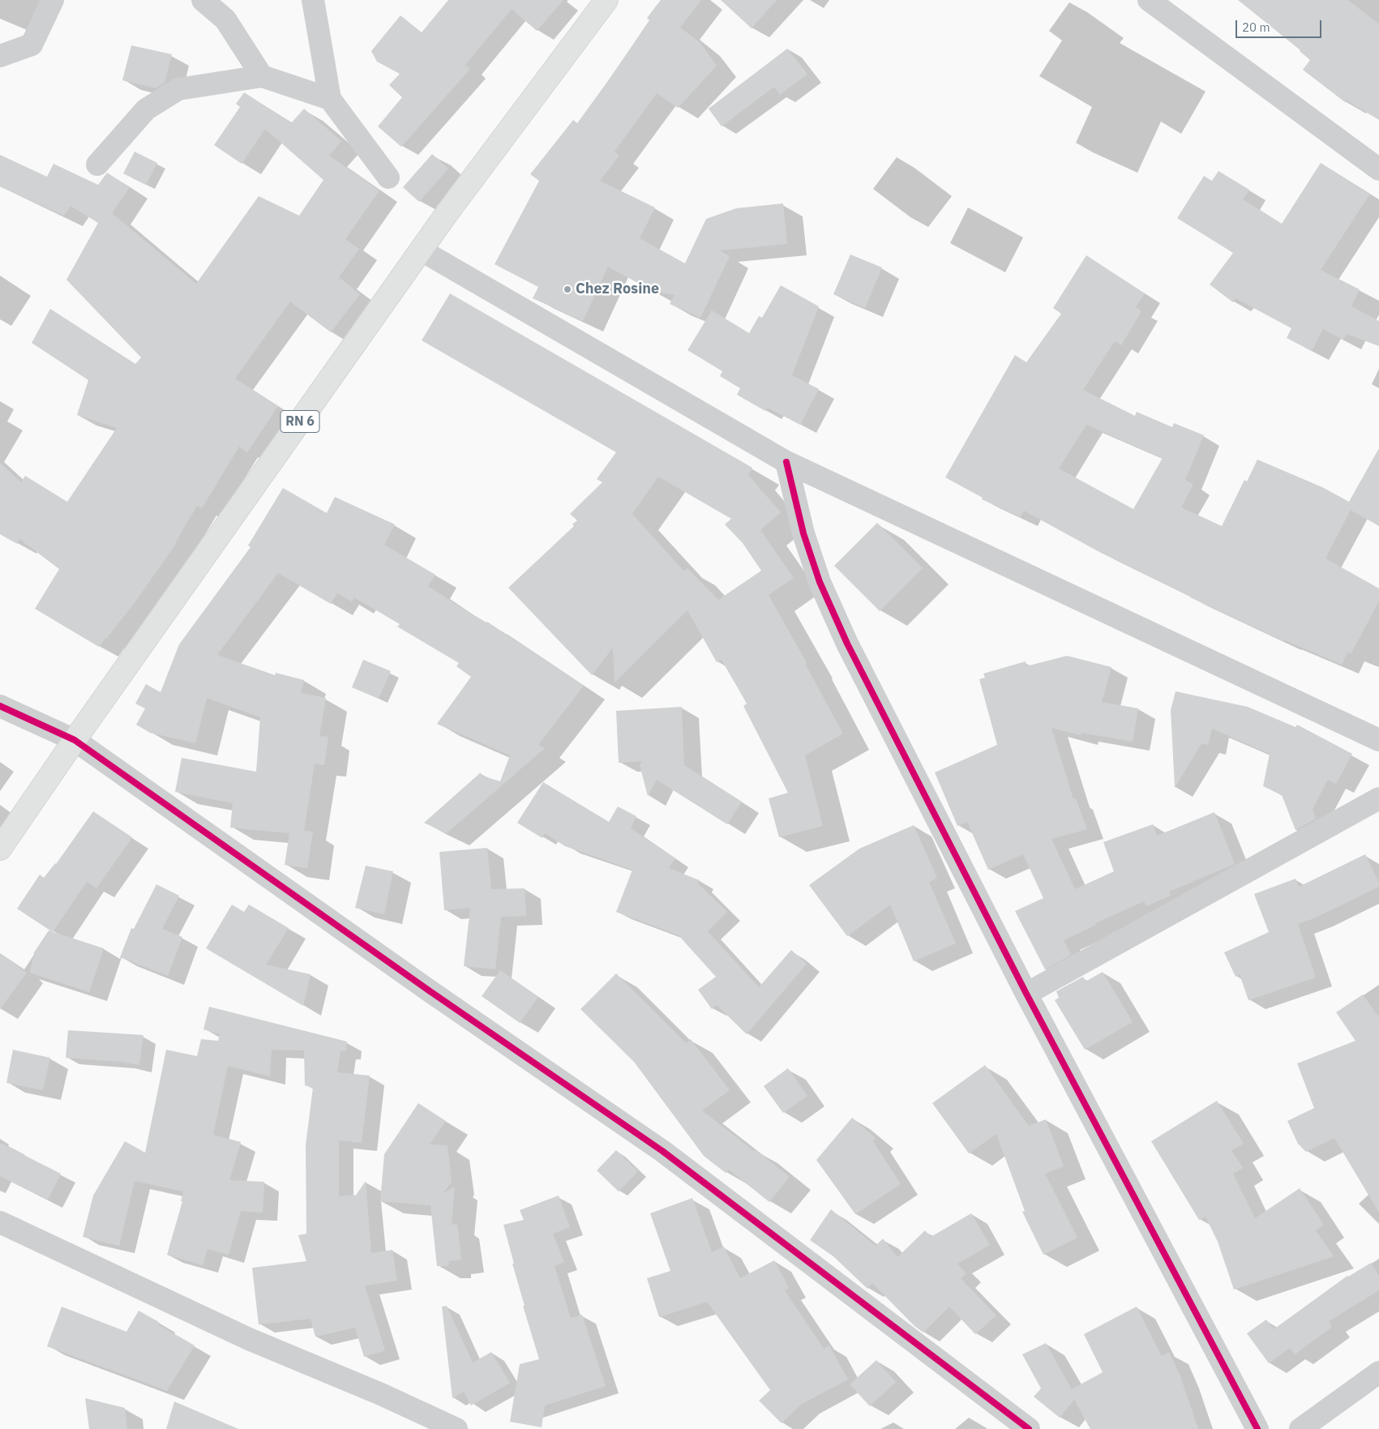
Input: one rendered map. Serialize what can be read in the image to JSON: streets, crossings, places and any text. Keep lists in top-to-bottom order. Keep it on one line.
{"streets":{"main road":["RN 6"]},"places":["Chez Rosine"],"scale_bar":"20 m"}
